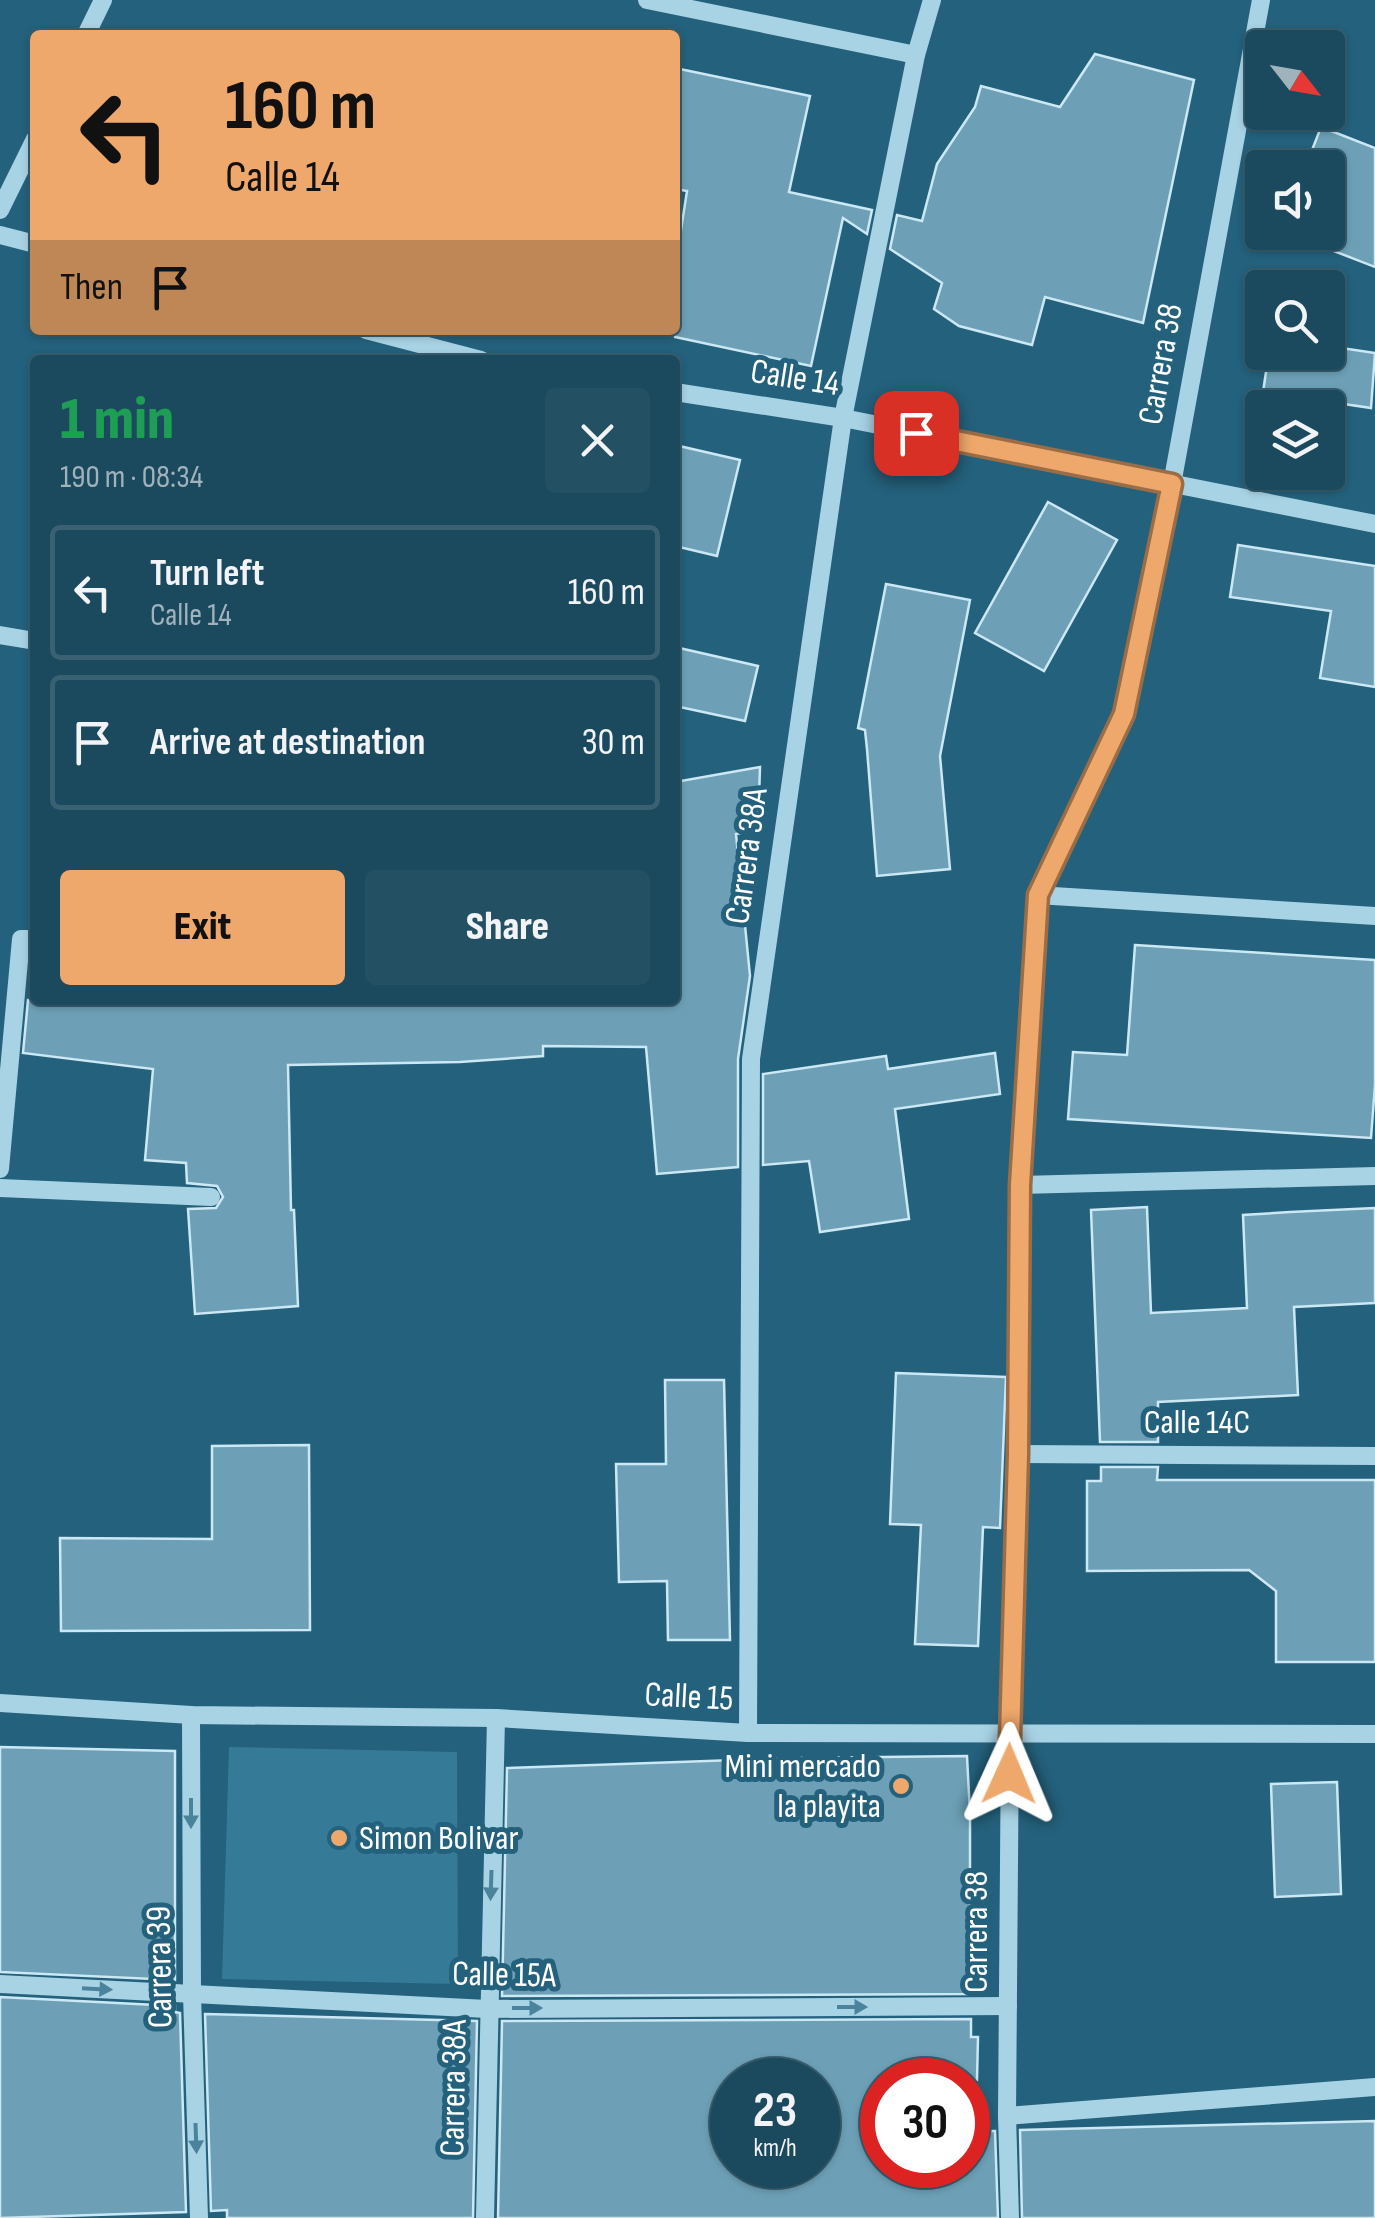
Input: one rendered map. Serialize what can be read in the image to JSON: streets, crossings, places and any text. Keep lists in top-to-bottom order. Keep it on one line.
{"streets":{"street":["Carrera 38","Calle 14","Carrera 38A","Calle 14C","Calle 15","Carrera 39","Calle 15A"]},"crossings":[["Carrera 38","Calle 14"],["Carrera 38","Calle 14C"],["Carrera 38","Calle 15"],["Carrera 38","Calle 15A"],["Calle 14","Carrera 38A"],["Carrera 38A","Calle 15"],["Carrera 38A","Calle 15A"],["Calle 15","Carrera 39"],["Carrera 39","Calle 15A"]],"one_way":["Carrera 39","Calle 15A"],"places":["Mini mercado la playita","Simon Bolivar"],"north":"bottom right","page":{"turn":["160 m","Calle 14"],"then":"Then","heading":["1 min","190 m · 08:34"],"list":[{"name":"Turn left","note":"Calle 14","value":"160 m"},{"name":"Arrive at destination","value":"30 m"}],"buttons":["Exit","Share"],"speed":"23 km/h","limit":"30"}}
